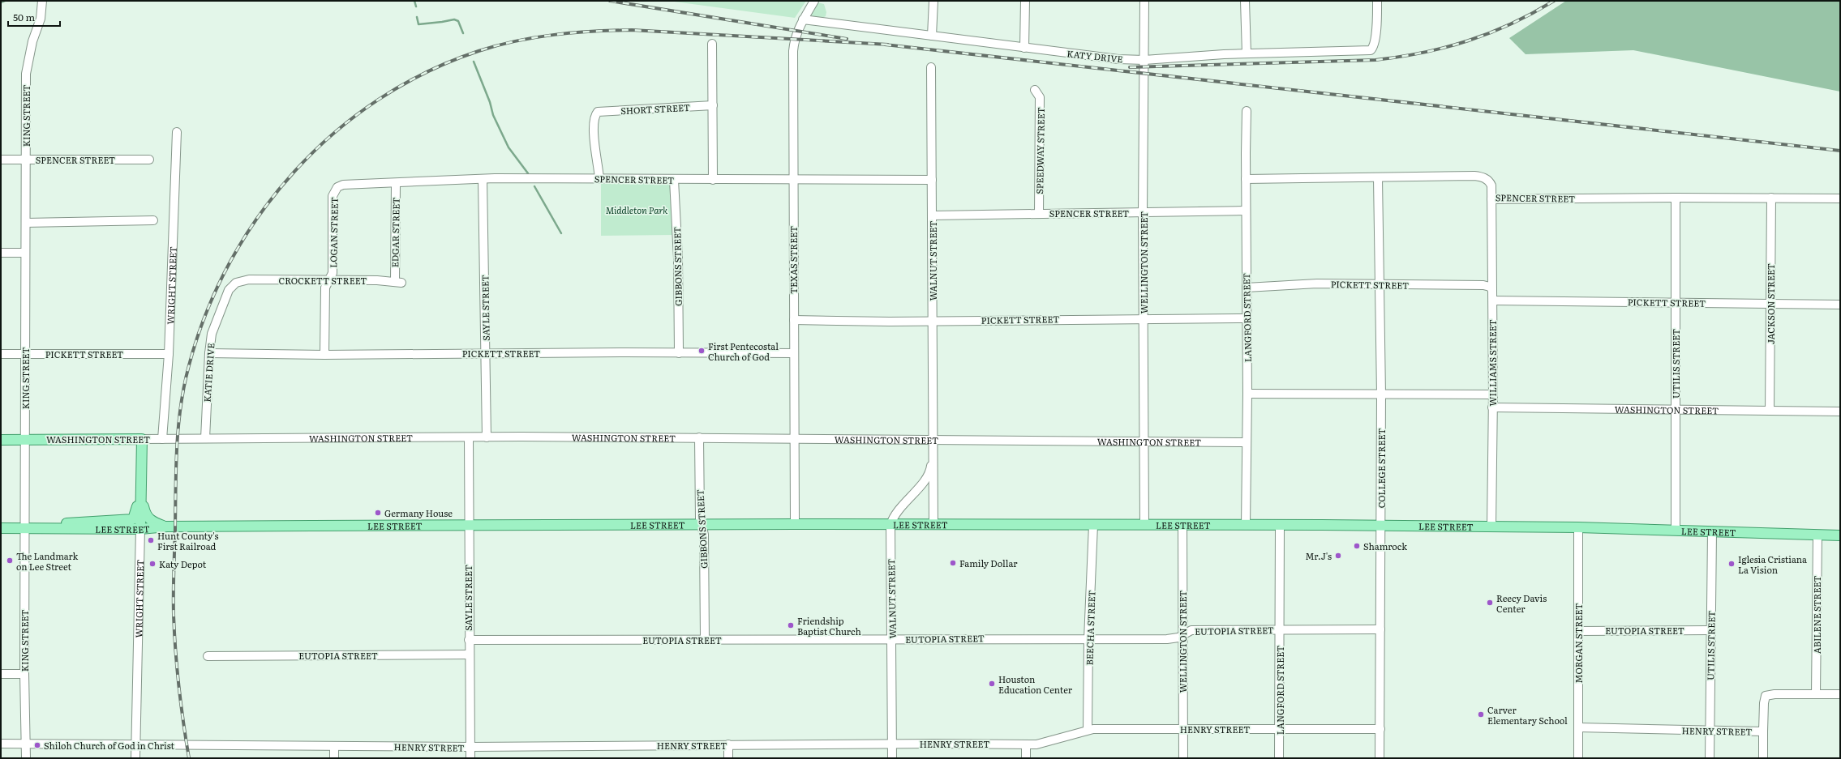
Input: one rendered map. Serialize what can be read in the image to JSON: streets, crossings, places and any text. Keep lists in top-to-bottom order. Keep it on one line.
{"streets":{"main road":["WRIGHT STREET","WASHINGTON STREET","LEE STREET"],"street":["KATY DRIVE","SHORT STREET","KING STREET","SPEEDWAY STREET","SPENCER STREET","LOGAN STREET","EDGAR STREET","TEXAS STREET","WALNUT STREET","WELLINGTON STREET","GIBBONS STREET","CROCKETT STREET","PICKETT STREET","JACKSON STREET","SAYLE STREET","LANGFORD STREET","WILLIAMS STREET","UTILIS STREET","KATIE DRIVE","COLLEGE STREET","ABILENE STREET","BEECHA STREET","EUTOPIA STREET","MORGAN STREET","HENRY STREET"]},"crossings":[["KATY DRIVE","TEXAS STREET"],["KATY DRIVE","WELLINGTON STREET"],["SHORT STREET","SPENCER STREET"],["KING STREET","SPENCER STREET"],["KING STREET","PICKETT STREET"],["KING STREET","WASHINGTON STREET"],["KING STREET","LEE STREET"],["KING STREET","HENRY STREET"],["SPEEDWAY STREET","SPENCER STREET"],["SPENCER STREET","LOGAN STREET"],["SPENCER STREET","EDGAR STREET"],["SPENCER STREET","TEXAS STREET"],["SPENCER STREET","WALNUT STREET"],["SPENCER STREET","WELLINGTON STREET"],["SPENCER STREET","GIBBONS STREET"],["SPENCER STREET","JACKSON STREET"],["SPENCER STREET","SAYLE STREET"],["SPENCER STREET","LANGFORD STREET"],["SPENCER STREET","WILLIAMS STREET"],["SPENCER STREET","UTILIS STREET"],["SPENCER STREET","COLLEGE STREET"],["LOGAN STREET","CROCKETT STREET"],["LOGAN STREET","PICKETT STREET"],["EDGAR STREET","CROCKETT STREET"],["TEXAS STREET","PICKETT STREET"],["TEXAS STREET","WASHINGTON STREET"],["TEXAS STREET","LEE STREET"],["WALNUT STREET","PICKETT STREET"],["WALNUT STREET","WASHINGTON STREET"],["WALNUT STREET","LEE STREET"],["WALNUT STREET","EUTOPIA STREET"],["WALNUT STREET","HENRY STREET"],["WELLINGTON STREET","PICKETT STREET"],["WELLINGTON STREET","WASHINGTON STREET"],["WELLINGTON STREET","LEE STREET"],["WELLINGTON STREET","EUTOPIA STREET"],["WELLINGTON STREET","HENRY STREET"],["GIBBONS STREET","PICKETT STREET"],["GIBBONS STREET","WASHINGTON STREET"],["GIBBONS STREET","LEE STREET"],["GIBBONS STREET","EUTOPIA STREET"],["CROCKETT STREET","KATIE DRIVE"],["PICKETT STREET","WRIGHT STREET"],["PICKETT STREET","JACKSON STREET"],["PICKETT STREET","SAYLE STREET"],["PICKETT STREET","LANGFORD STREET"],["PICKETT STREET","WILLIAMS STREET"],["PICKETT STREET","UTILIS STREET"],["PICKETT STREET","KATIE DRIVE"],["PICKETT STREET","COLLEGE STREET"],["WRIGHT STREET","WASHINGTON STREET"],["WRIGHT STREET","LEE STREET"],["WRIGHT STREET","HENRY STREET"],["JACKSON STREET","WASHINGTON STREET"],["SAYLE STREET","WASHINGTON STREET"],["SAYLE STREET","LEE STREET"],["SAYLE STREET","EUTOPIA STREET"],["SAYLE STREET","HENRY STREET"],["LANGFORD STREET","WASHINGTON STREET"],["LANGFORD STREET","LEE STREET"],["LANGFORD STREET","EUTOPIA STREET"],["LANGFORD STREET","HENRY STREET"],["WILLIAMS STREET","WASHINGTON STREET"],["WILLIAMS STREET","LEE STREET"],["UTILIS STREET","WASHINGTON STREET"],["UTILIS STREET","LEE STREET"],["UTILIS STREET","EUTOPIA STREET"],["UTILIS STREET","HENRY STREET"],["KATIE DRIVE","WASHINGTON STREET"],["COLLEGE STREET","LEE STREET"],["COLLEGE STREET","EUTOPIA STREET"],["COLLEGE STREET","HENRY STREET"],["LEE STREET","ABILENE STREET"],["LEE STREET","BEECHA STREET"],["LEE STREET","MORGAN STREET"],["ABILENE STREET","HENRY STREET"],["BEECHA STREET","EUTOPIA STREET"],["BEECHA STREET","HENRY STREET"],["EUTOPIA STREET","MORGAN STREET"],["MORGAN STREET","HENRY STREET"]],"parks":["Middleton Park"],"places":["First Pentecostal Church of God","Germany House","Hunt County's First Railroad","Shamrock","Mr.J's","The Landmark on Lee Street","Family Dollar","Katy Depot","Iglesia Cristiana La Vision","Reecy Davis Center","Friendship Baptist Church","Houston Education Center","Carver Elementary School","Shiloh Church of God in Christ"],"scale_bar":"50 m"}
